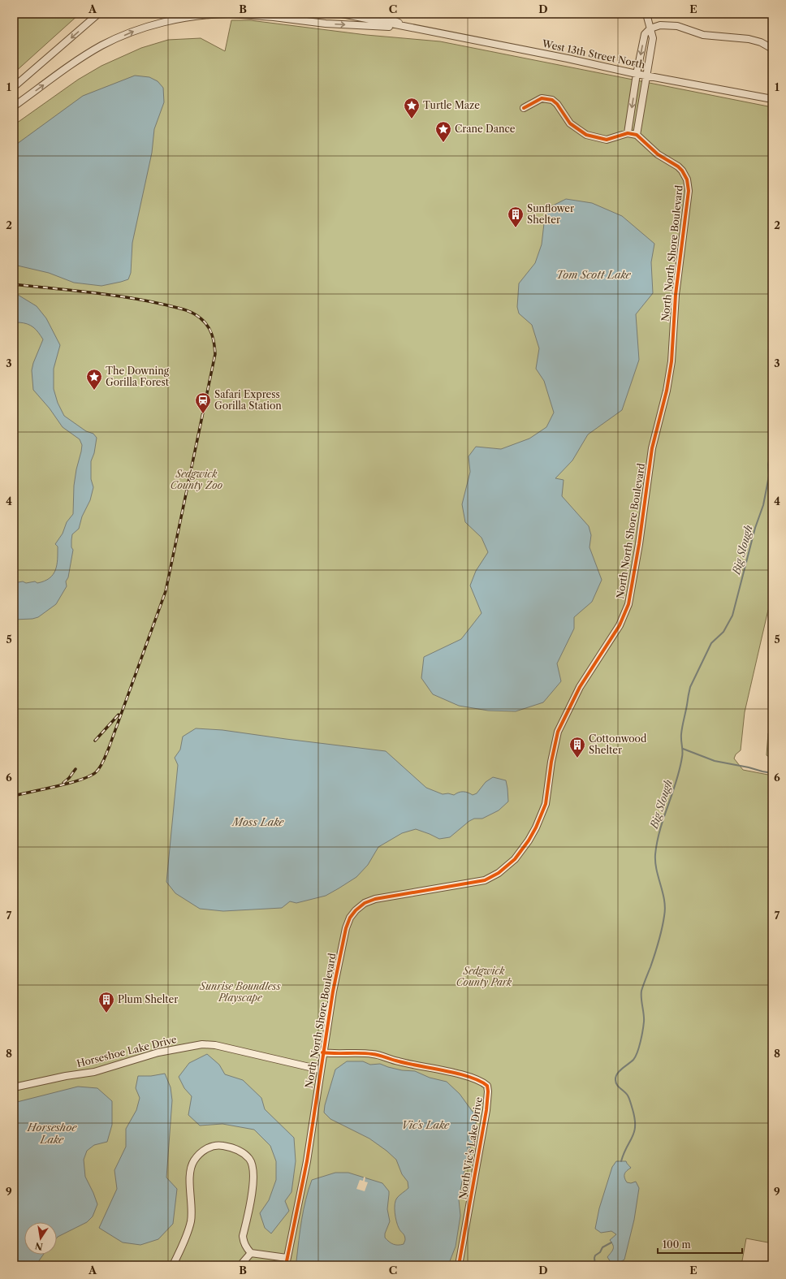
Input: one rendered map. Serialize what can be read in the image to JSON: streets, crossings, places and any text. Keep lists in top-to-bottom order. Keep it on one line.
{"streets":{"street":["West 13th Street North","North North Shore Boulevard","Horseshoe Lake Drive","North Vic's Lake Drive"]},"crossings":[["North North Shore Boulevard","Horseshoe Lake Drive"],["North North Shore Boulevard","North Vic's Lake Drive"]],"one_way":["West 13th Street North"],"water":["Tom Scott Lake","Big Slough","Moss Lake","Vic's Lake","Horseshoe Lake"],"parks":["Sedgwick County Zoo","Sedgwick County Park","Sunrise Boundless Playscape"],"places":{"place":["Turtle Maze","Crane Dance","The Downing Gorilla Forest"],"building":["Sunflower Shelter","Cottonwood Shelter","Plum Shelter"],"station":["Safari Express Gorilla Station"]},"scale_bar":"100 m","north":"bottom","grid":{"columns":["A","B","C","D","E"],"rows":["1","2","3","4","5","6","7","8","9"]}}
